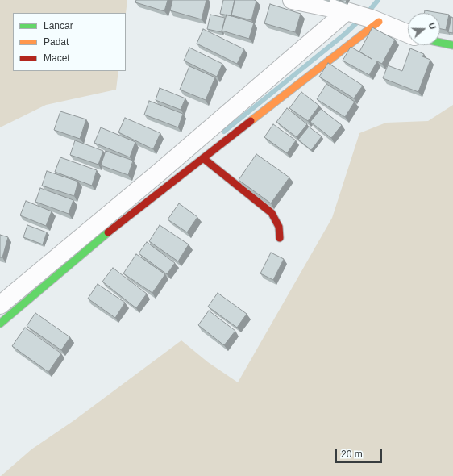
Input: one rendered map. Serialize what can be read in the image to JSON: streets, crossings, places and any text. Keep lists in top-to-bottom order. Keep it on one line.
{"legend":["Lancar","Padat","Macet"],"scale_bar":"20 m","north":"right"}
